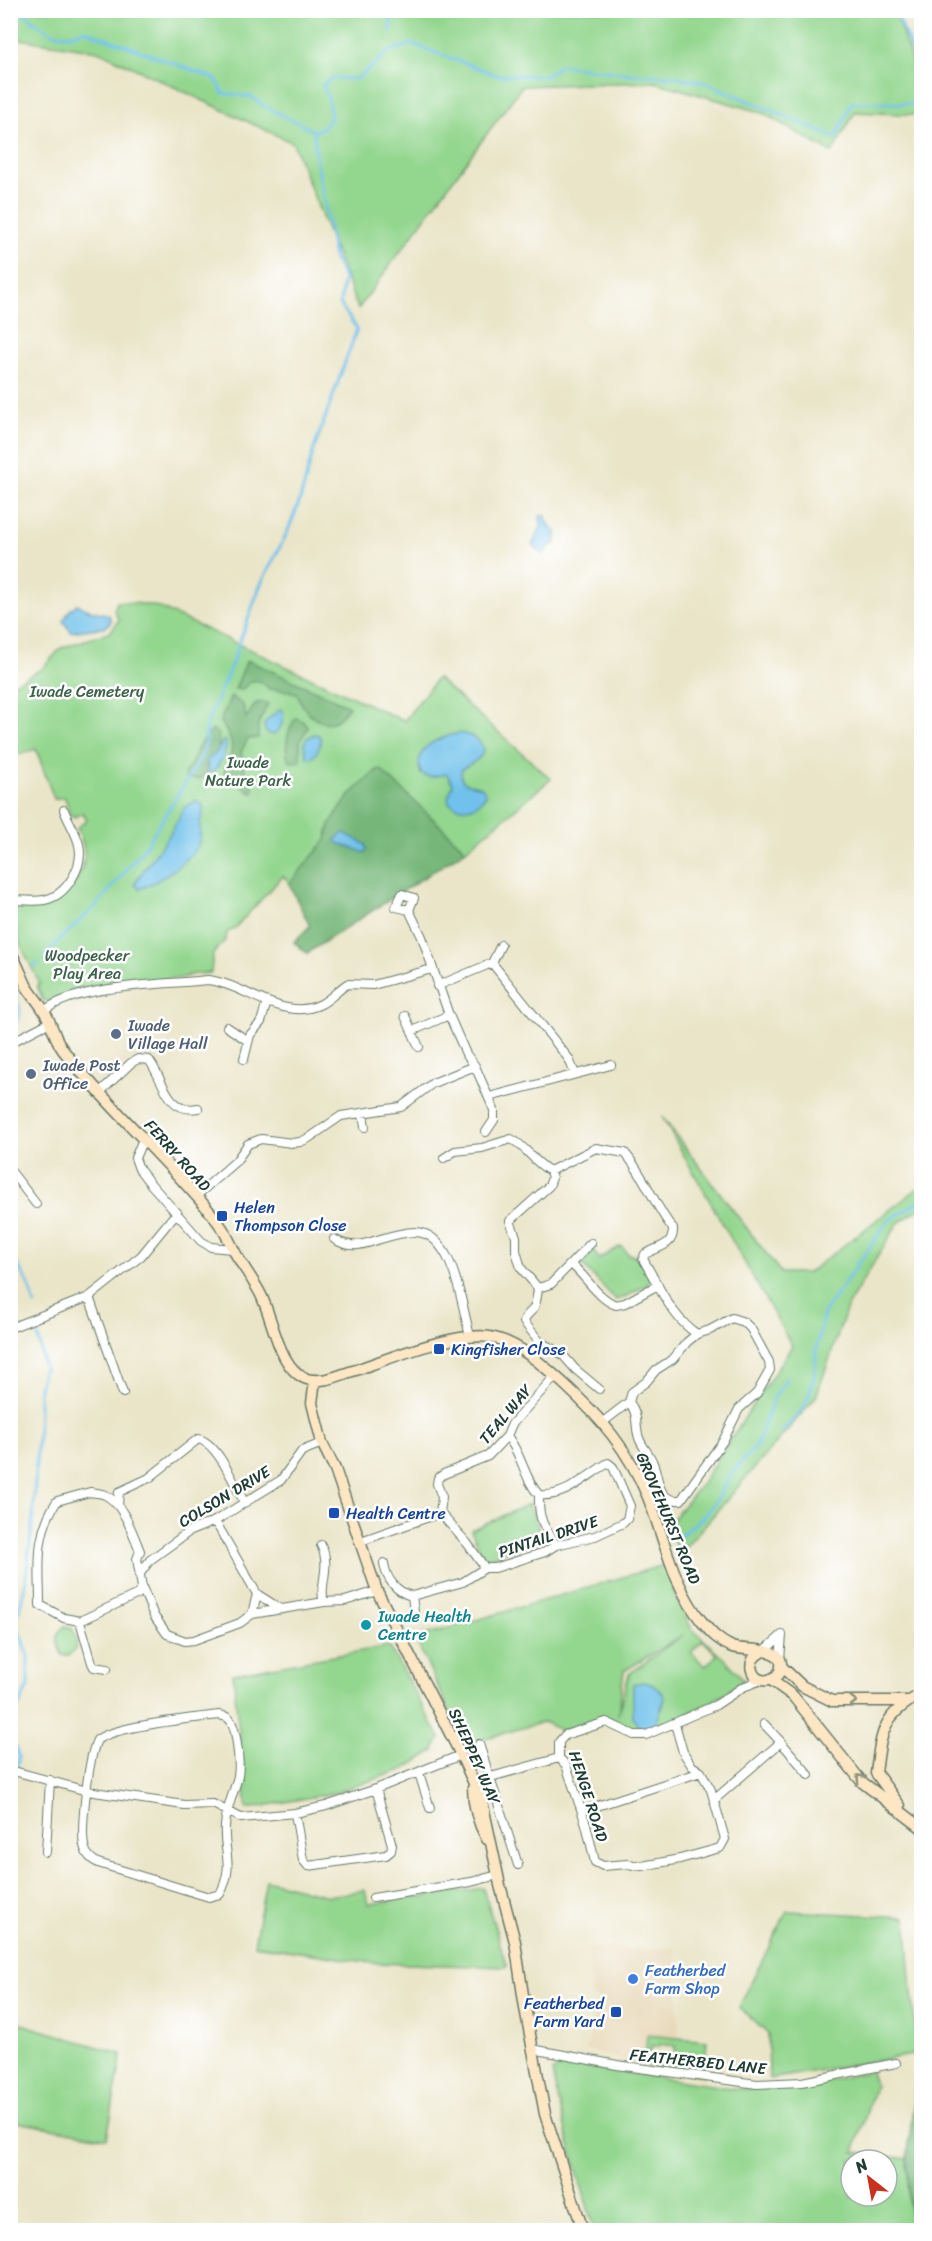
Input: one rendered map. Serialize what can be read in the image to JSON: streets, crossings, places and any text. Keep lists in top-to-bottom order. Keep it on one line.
{"streets":{"street":["FERRY ROAD","TEAL WAY","COLSON DRIVE","GROVEHURST ROAD","PINTAIL DRIVE","SHEPPEY WAY","HENGE ROAD","FEATHERBED LANE"]},"crossings":[["FERRY ROAD","GROVEHURST ROAD"],["FERRY ROAD","SHEPPEY WAY"],["TEAL WAY","GROVEHURST ROAD"],["COLSON DRIVE","SHEPPEY WAY"],["GROVEHURST ROAD","SHEPPEY WAY"],["GROVEHURST ROAD","HENGE ROAD"]],"parks":["Iwade Cemetery","Iwade Nature Park","Woodpecker Play Area"],"places":{"other":["Iwade Village Hall","Iwade Post Office","Iwade Health Centre","Featherbed Farm Shop"],"transit":["Helen Thompson Close","Kingfisher Close","Health Centre","Featherbed Farm Yard"]},"north":"top left"}
